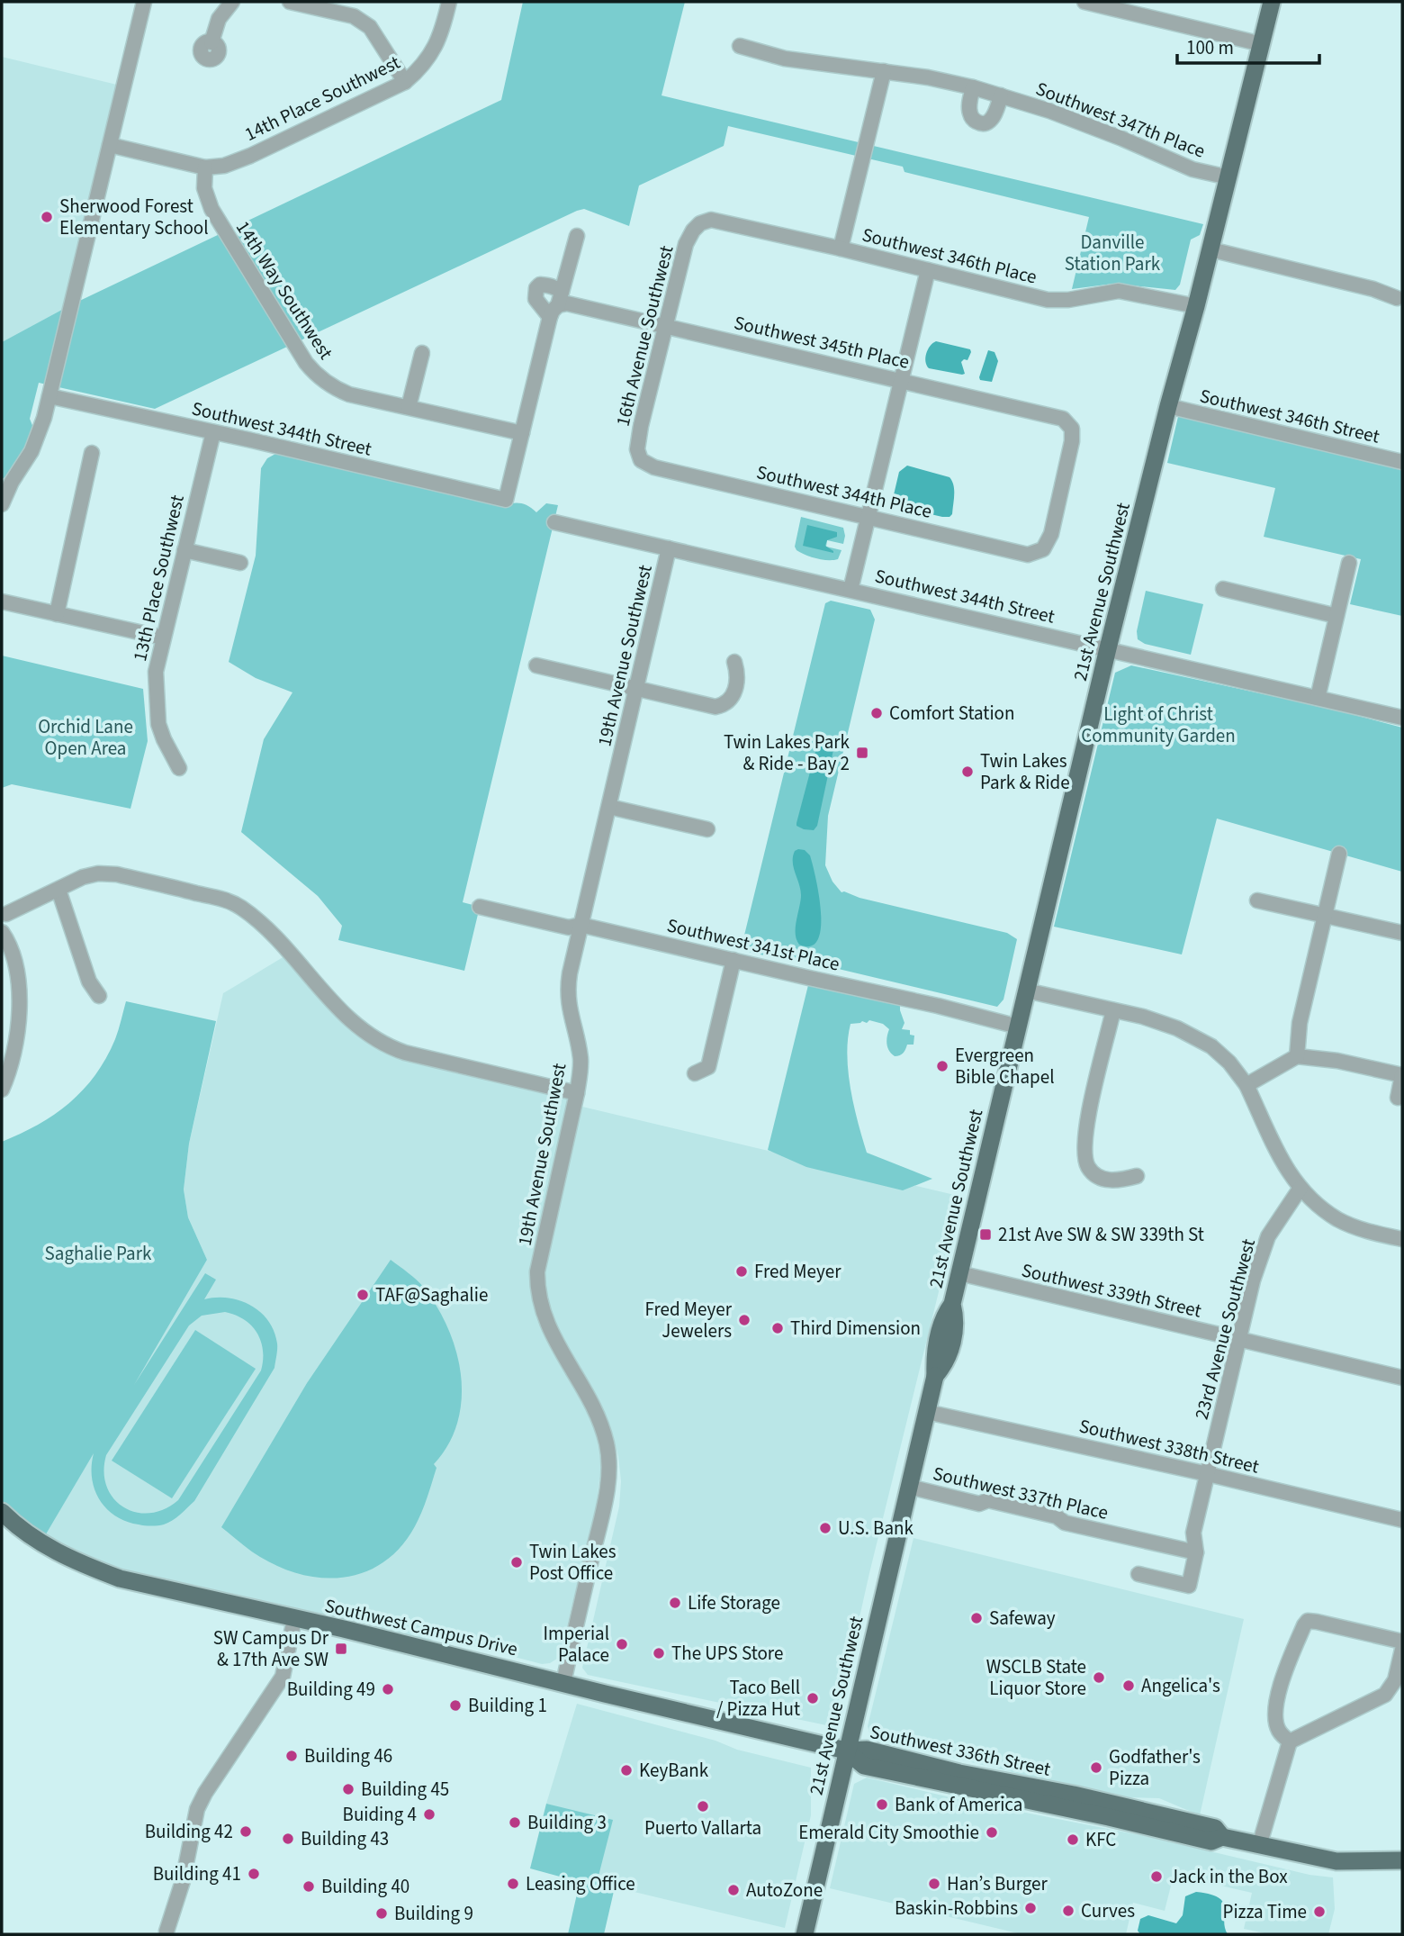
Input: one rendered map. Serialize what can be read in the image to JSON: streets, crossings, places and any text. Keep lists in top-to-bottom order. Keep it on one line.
{"streets":{"main road":["21st Avenue Southwest","Southwest Campus Drive","Southwest 336th Street"],"street":["14th Place Southwest","Southwest 347th Place","Southwest 346th Place","14th Way Southwest","16th Avenue Southwest","Southwest 345th Place","Southwest 346th Street","Southwest 344th Street","Southwest 344th Place","13th Place Southwest","19th Avenue Southwest","Southwest 341st Place","Southwest 339th Street","23rd Avenue Southwest","Southwest 338th Street","Southwest 337th Place"]},"crossings":[["14th Place Southwest","14th Way Southwest"],["Southwest 347th Place","21st Avenue Southwest"],["Southwest 346th Place","16th Avenue Southwest"],["Southwest 346th Place","21st Avenue Southwest"],["16th Avenue Southwest","Southwest 345th Place"],["16th Avenue Southwest","Southwest 344th Place"],["Southwest 345th Place","Southwest 344th Place"],["Southwest 346th Street","21st Avenue Southwest"],["Southwest 344th Street","13th Place Southwest"],["Southwest 344th Street","21st Avenue Southwest"],["Southwest 344th Street","19th Avenue Southwest"],["21st Avenue Southwest","Southwest 341st Place"],["21st Avenue Southwest","Southwest 339th Street"],["21st Avenue Southwest","Southwest 338th Street"],["21st Avenue Southwest","Southwest 337th Place"],["21st Avenue Southwest","Southwest Campus Drive"],["21st Avenue Southwest","Southwest 336th Street"],["19th Avenue Southwest","Southwest 341st Place"],["19th Avenue Southwest","Southwest Campus Drive"],["Southwest 339th Street","23rd Avenue Southwest"],["23rd Avenue Southwest","Southwest 338th Street"],["23rd Avenue Southwest","Southwest 337th Place"],["Southwest Campus Drive","Southwest 336th Street"]],"parks":["Danville Station Park","Light of Christ Community Garden","Orchid Lane Open Area","Saghalie Park"],"places":{"other":["Sherwood Forest Elementary School","Comfort Station","Twin Lakes Park & Ride","Evergreen Bible Chapel","Fred Meyer","TAF@Saghalie","Fred Meyer Jewelers","Third Dimension","U.S. Bank","Twin Lakes Post Office","Life Storage","Safeway","Imperial Palace","The UPS Store","WSCLB State Liquor Store","Angelica's","Building 49","Taco Bell / Pizza Hut","Building 1","Building 46","Godfather's Pizza","KeyBank","Building 45","Bank of America","Puerto Vallarta","Buiding 4","Building 3","Building 42","Emerald City Smoothie","Building 43","KFC","Building 41","Jack in the Box","Leasing Office","Han’s Burger","Building 40","AutoZone","Baskin-Robbins","Curves","Pizza Time","Building 9"],"transit":["Twin Lakes Park & Ride - Bay 2","21st Ave SW & SW 339th St","SW Campus Dr & 17th Ave SW"]},"scale_bar":"100 m"}
